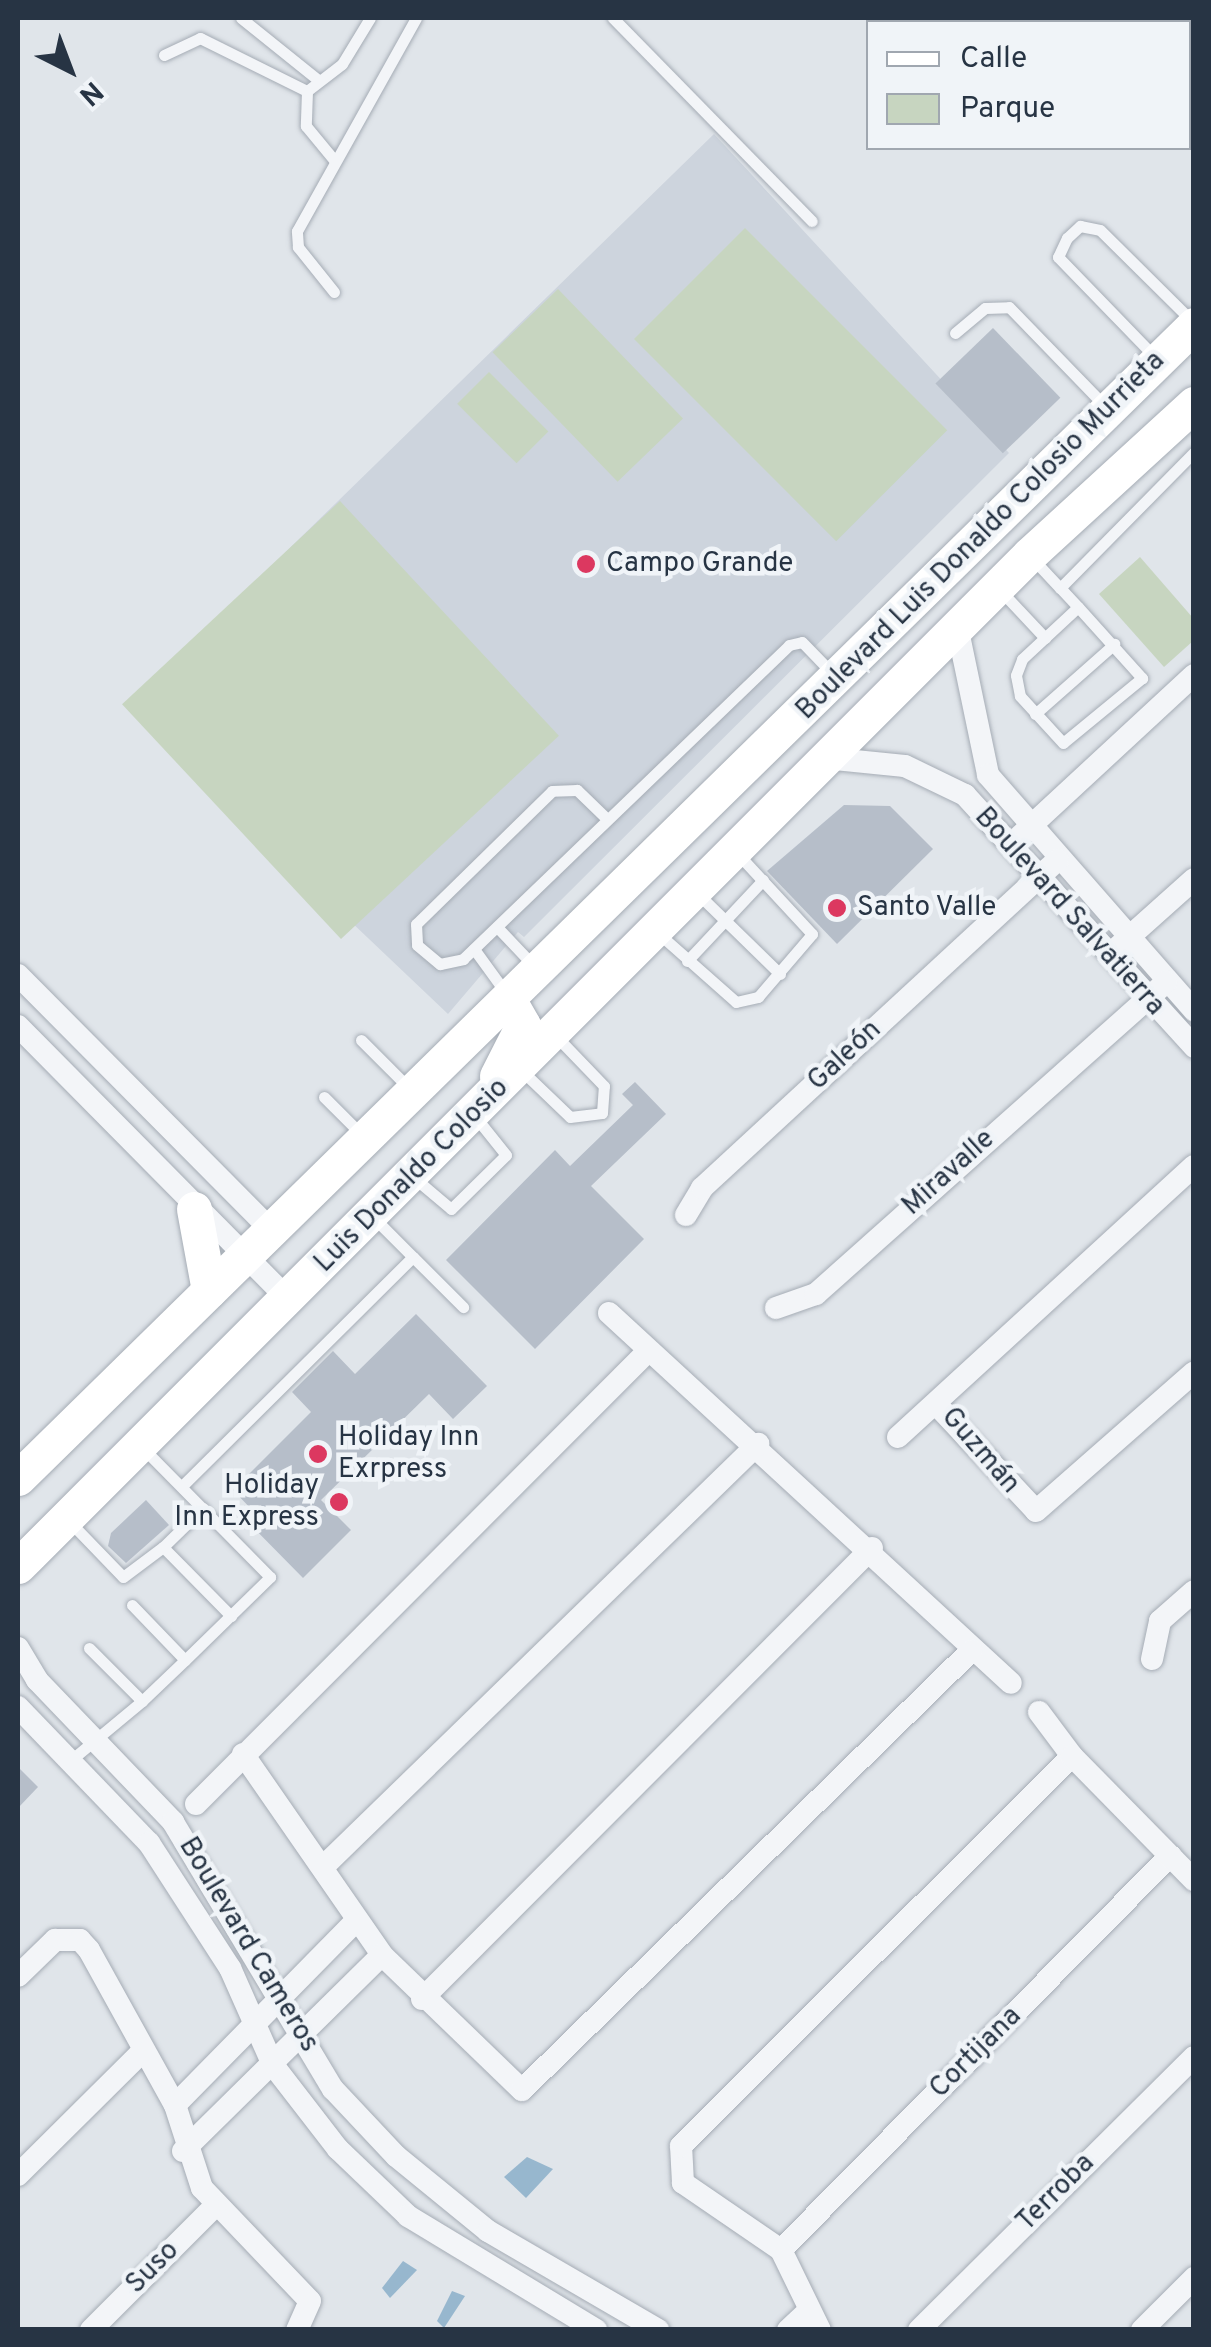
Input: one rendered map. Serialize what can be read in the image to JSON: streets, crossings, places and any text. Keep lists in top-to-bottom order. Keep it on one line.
{"streets":{"main road":["Boulevard Luis Donaldo Colosio Murrieta","Luis Donaldo Colosio"],"street":["Boulevard Salvatierra","Galeón","Miravalle","Guzmán","Boulevard Cameros","Cortijana","Terroba","Suso"]},"crossings":[["Boulevard Luis Donaldo Colosio Murrieta","Boulevard Salvatierra"],["Boulevard Luis Donaldo Colosio Murrieta","Luis Donaldo Colosio"],["Boulevard Salvatierra","Galeón"],["Boulevard Salvatierra","Miravalle"],["Boulevard Salvatierra","Luis Donaldo Colosio"]],"places":["Campo Grande","Santo Valle","Holiday Inn Exrpress","Holiday Inn Express"],"legend":["Calle","Parque"],"north":"bottom right"}
